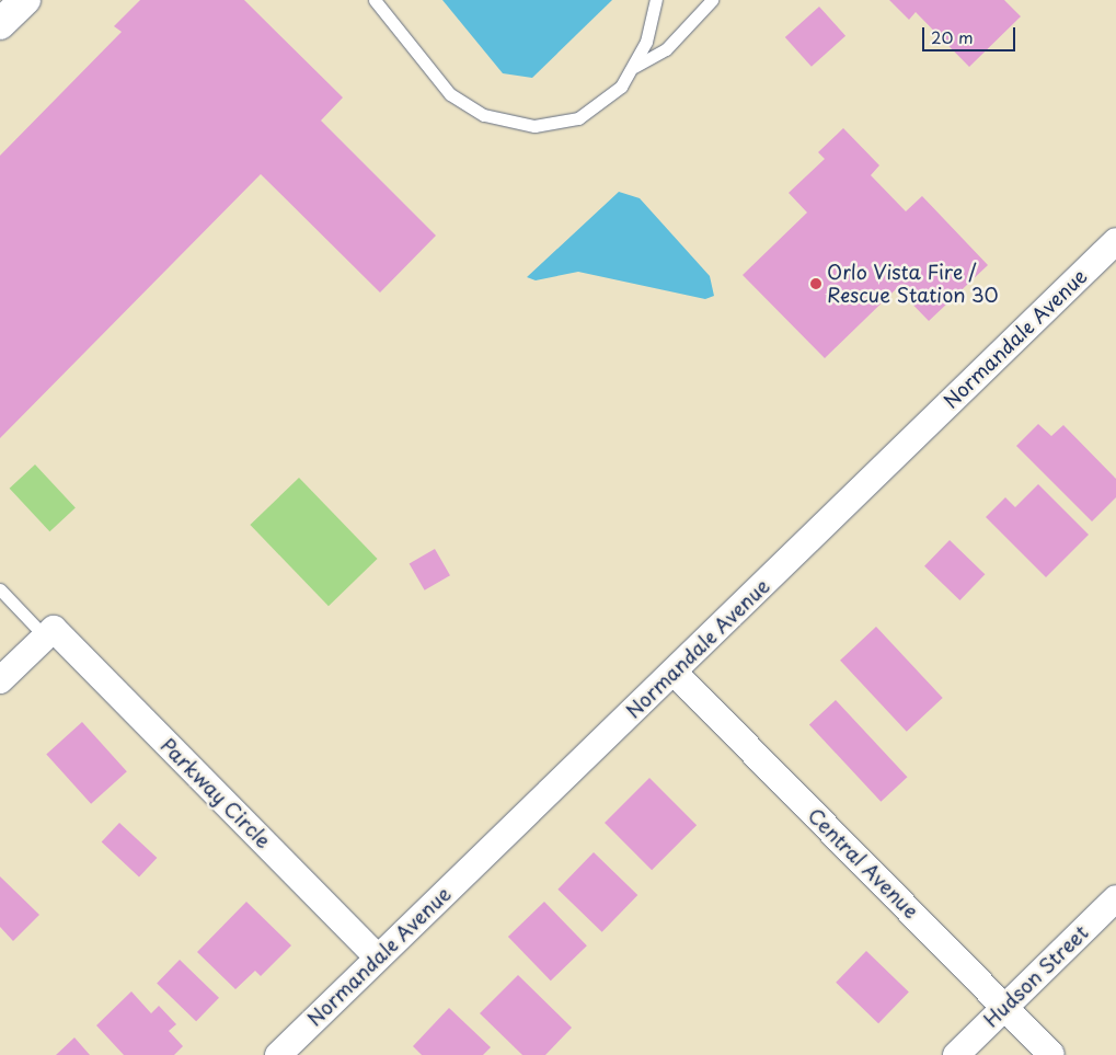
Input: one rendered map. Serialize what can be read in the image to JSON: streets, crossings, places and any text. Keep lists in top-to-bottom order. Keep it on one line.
{"streets":{"street":["Normandale Avenue","Parkway Circle","Central Avenue","Hudson Street"]},"crossings":[["Normandale Avenue","Parkway Circle"],["Normandale Avenue","Central Avenue"],["Central Avenue","Hudson Street"]],"places":["Orlo Vista Fire / Rescue Station 30"],"scale_bar":"20 m"}
